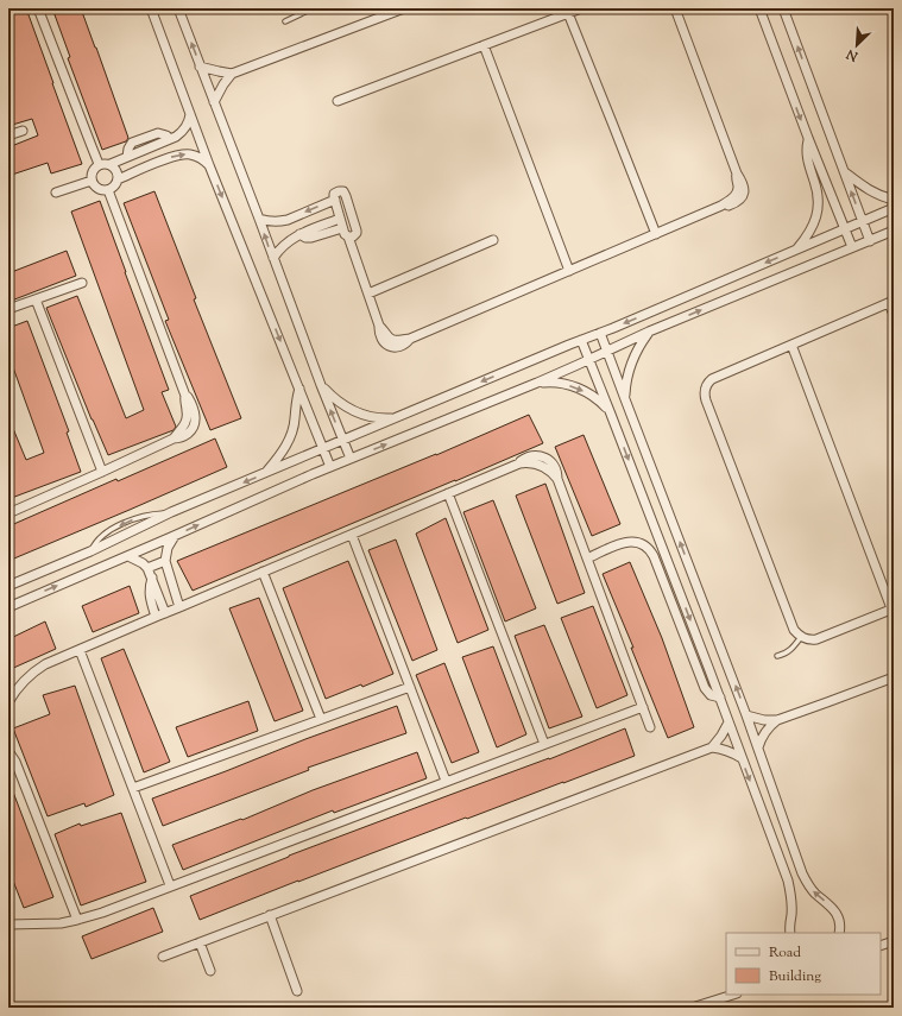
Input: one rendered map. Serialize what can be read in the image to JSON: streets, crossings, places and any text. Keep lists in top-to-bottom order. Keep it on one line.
{"legend":["Road","Building"],"north":"bottom left"}
